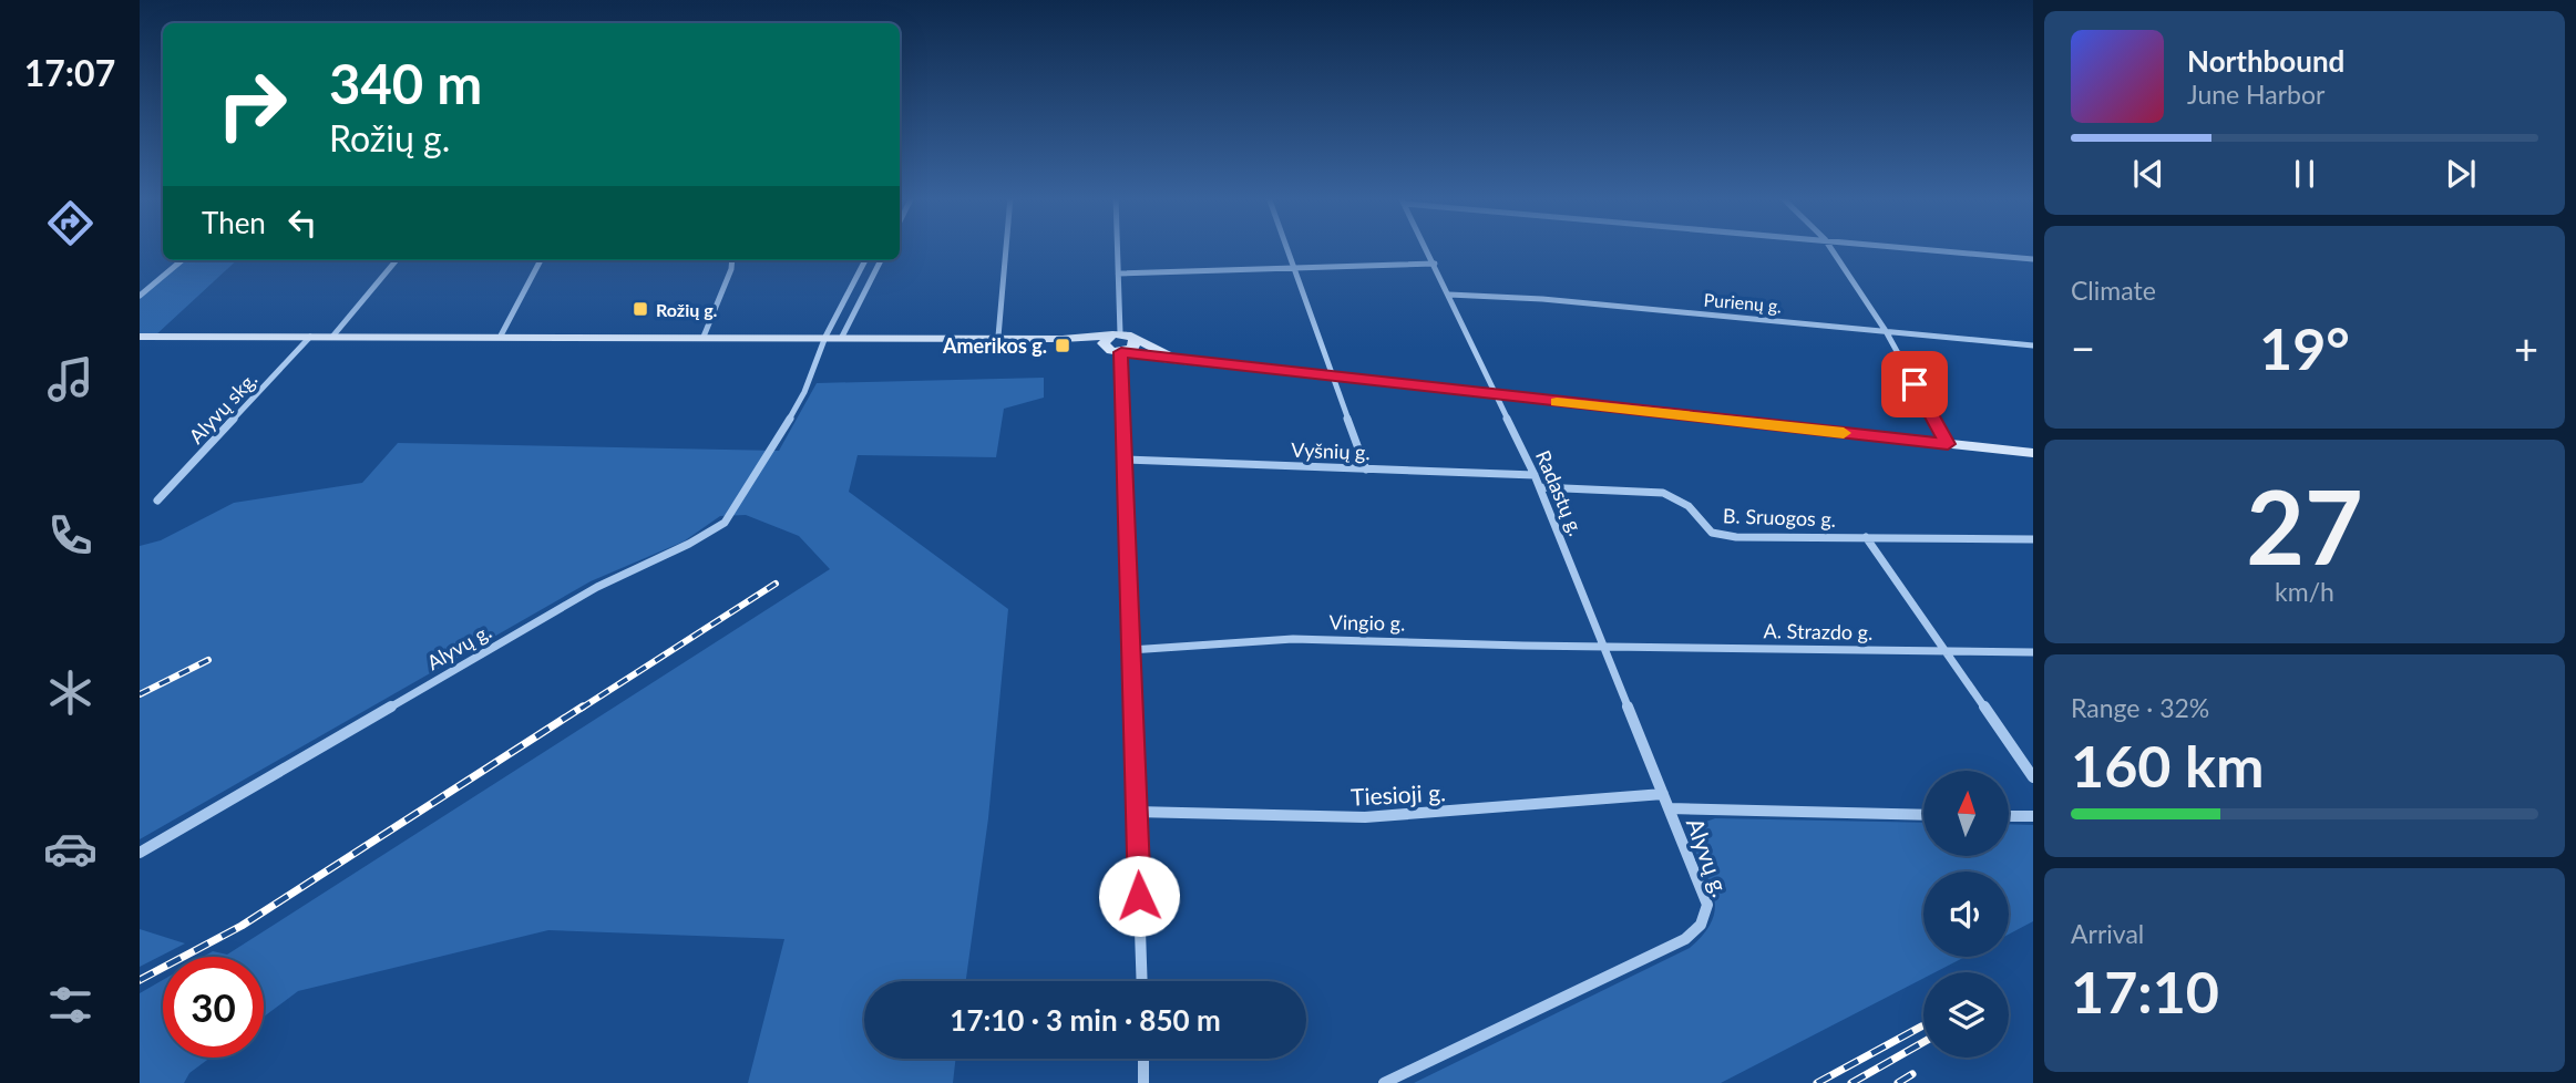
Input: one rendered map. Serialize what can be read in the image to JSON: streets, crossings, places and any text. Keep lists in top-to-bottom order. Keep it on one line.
{"streets":{"street":["Purienų g.","Alyvų skg.","Vyšnių g.","Radastų g.","B. Sruogos g.","Vingio g.","A. Strazdo g.","Alyvų g.","Tiesioji g."]},"crossings":[["Purienų g.","Radastų g."],["Vyšnių g.","Radastų g."],["Radastų g.","B. Sruogos g."],["Radastų g.","Vingio g."],["Radastų g.","A. Strazdo g."],["Radastų g.","Alyvų g."],["Radastų g.","Tiesioji g."],["Vingio g.","A. Strazdo g."]],"places":{"transit":["Rožių g.","Amerikos g."]},"north":"top","page":{"tabs":"17:07","turn":["340 m","Rožių g."],"song":["Northbound","June Harbor"],"then":"Then","tile":["Climate",["27","km/h"],["Range · 32%","160 km"],["Arrival","17:10"]],"heat":["−","19°","+"],"limit":"30","trip":"17:10 · 3 min · 850 m"}}
